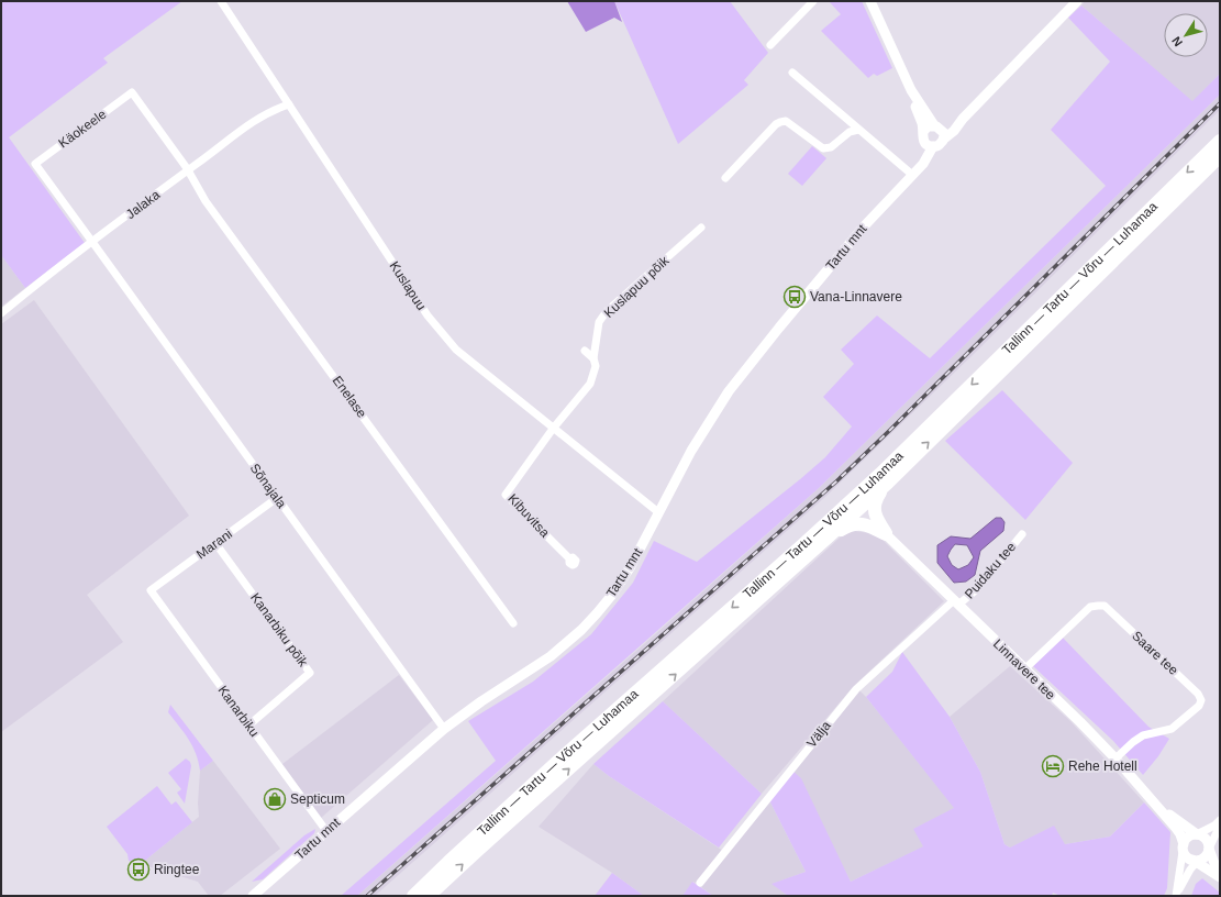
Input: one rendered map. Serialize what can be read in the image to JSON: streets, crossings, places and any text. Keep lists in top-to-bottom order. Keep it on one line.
{"streets":{"highway":["Tallinn — Tartu — Võru — Luhamaa"],"street":["Käokeele","Jalaka","Tartu mnt","Kuslapuu","Kuslapuu põik","Enelase","Sõnajala","Kibuvitsa","Marani","Puidaku tee","Kanarbiku põik","Saare tee","Linnavere tee","Kanarbiku","Välja"]},"crossings":[["Käokeele","Jalaka"],["Käokeele","Enelase"],["Käokeele","Sõnajala"],["Jalaka","Kuslapuu"],["Jalaka","Enelase"],["Jalaka","Sõnajala"],["Tartu mnt","Kuslapuu"],["Tartu mnt","Sõnajala"],["Tartu mnt","Kanarbiku"],["Kuslapuu","Kuslapuu põik"],["Kuslapuu","Kibuvitsa"],["Kuslapuu põik","Kibuvitsa"],["Sõnajala","Marani"],["Marani","Kanarbiku põik"],["Marani","Kanarbiku"],["Puidaku tee","Linnavere tee"],["Puidaku tee","Välja"],["Kanarbiku põik","Kanarbiku"],["Saare tee","Linnavere tee"],["Linnavere tee","Välja"]],"places":{"bus stop":["Vana-Linnavere","Ringtee"],"hotel":["Rehe Hotell"],"shop":["Septicum"]},"north":"bottom left"}
